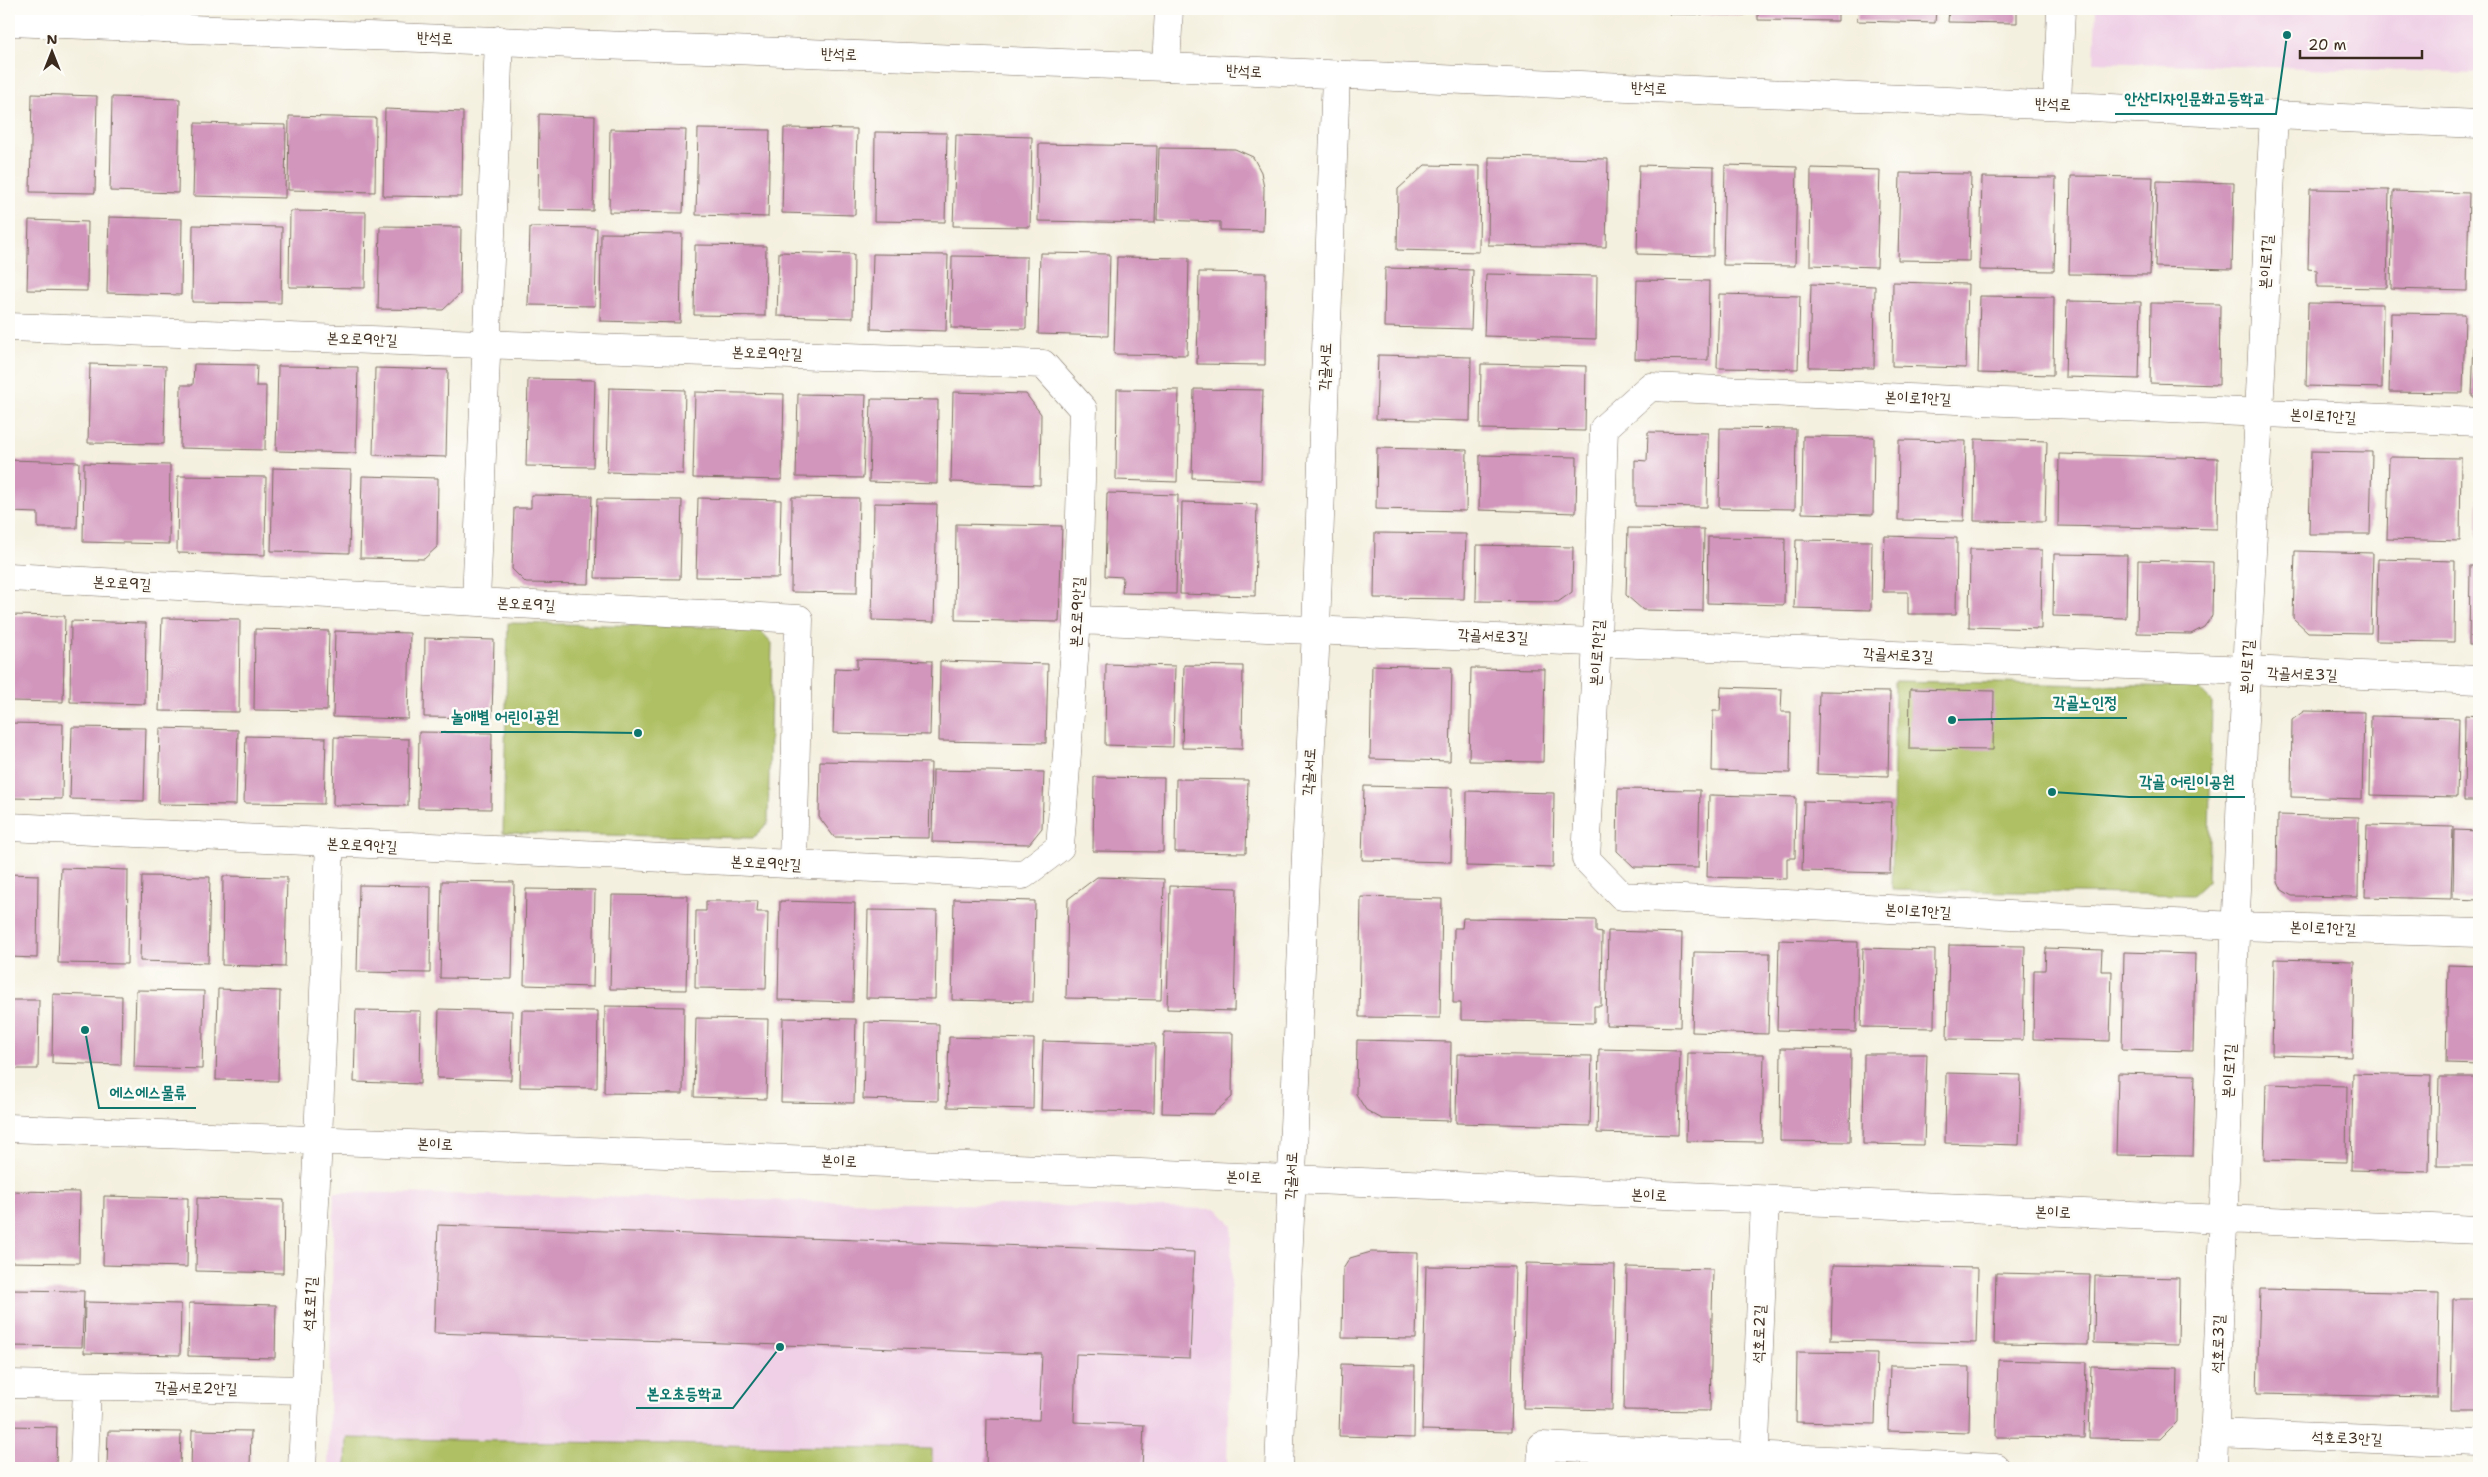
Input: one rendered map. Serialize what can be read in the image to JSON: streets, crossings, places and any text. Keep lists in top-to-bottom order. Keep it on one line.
{"streets":{"street":["반석로","본이로1길","본오로9안길","각골서로","본이로1안길","본오로9길","각골서로3길","본이로","석호로1길","석호로2길","석호로3길","각골서로2안길","석호로3안길"]},"crossings":[["반석로","본이로1길"],["반석로","각골서로"],["본이로1길","본이로1안길"],["본이로1길","각골서로3길"],["본이로1길","본이로"],["본이로1길","석호로3길"],["본오로9안길","본오로9길"],["본오로9안길","각골서로3길"],["본오로9안길","석호로1길"],["각골서로","각골서로3길"],["각골서로","본이로"],["본이로1안길","각골서로3길"],["본이로","석호로1길"],["본이로","석호로2길"],["본이로","석호로3길"],["석호로1길","각골서로2안길"],["석호로3길","석호로3안길"]],"places":["안산디자인문화고등학교","각골노인정","놀애별 어린이공원","각골 어린이공원","에스에스물류","본오초등학교"],"scale_bar":"20 m","north":"top"}
